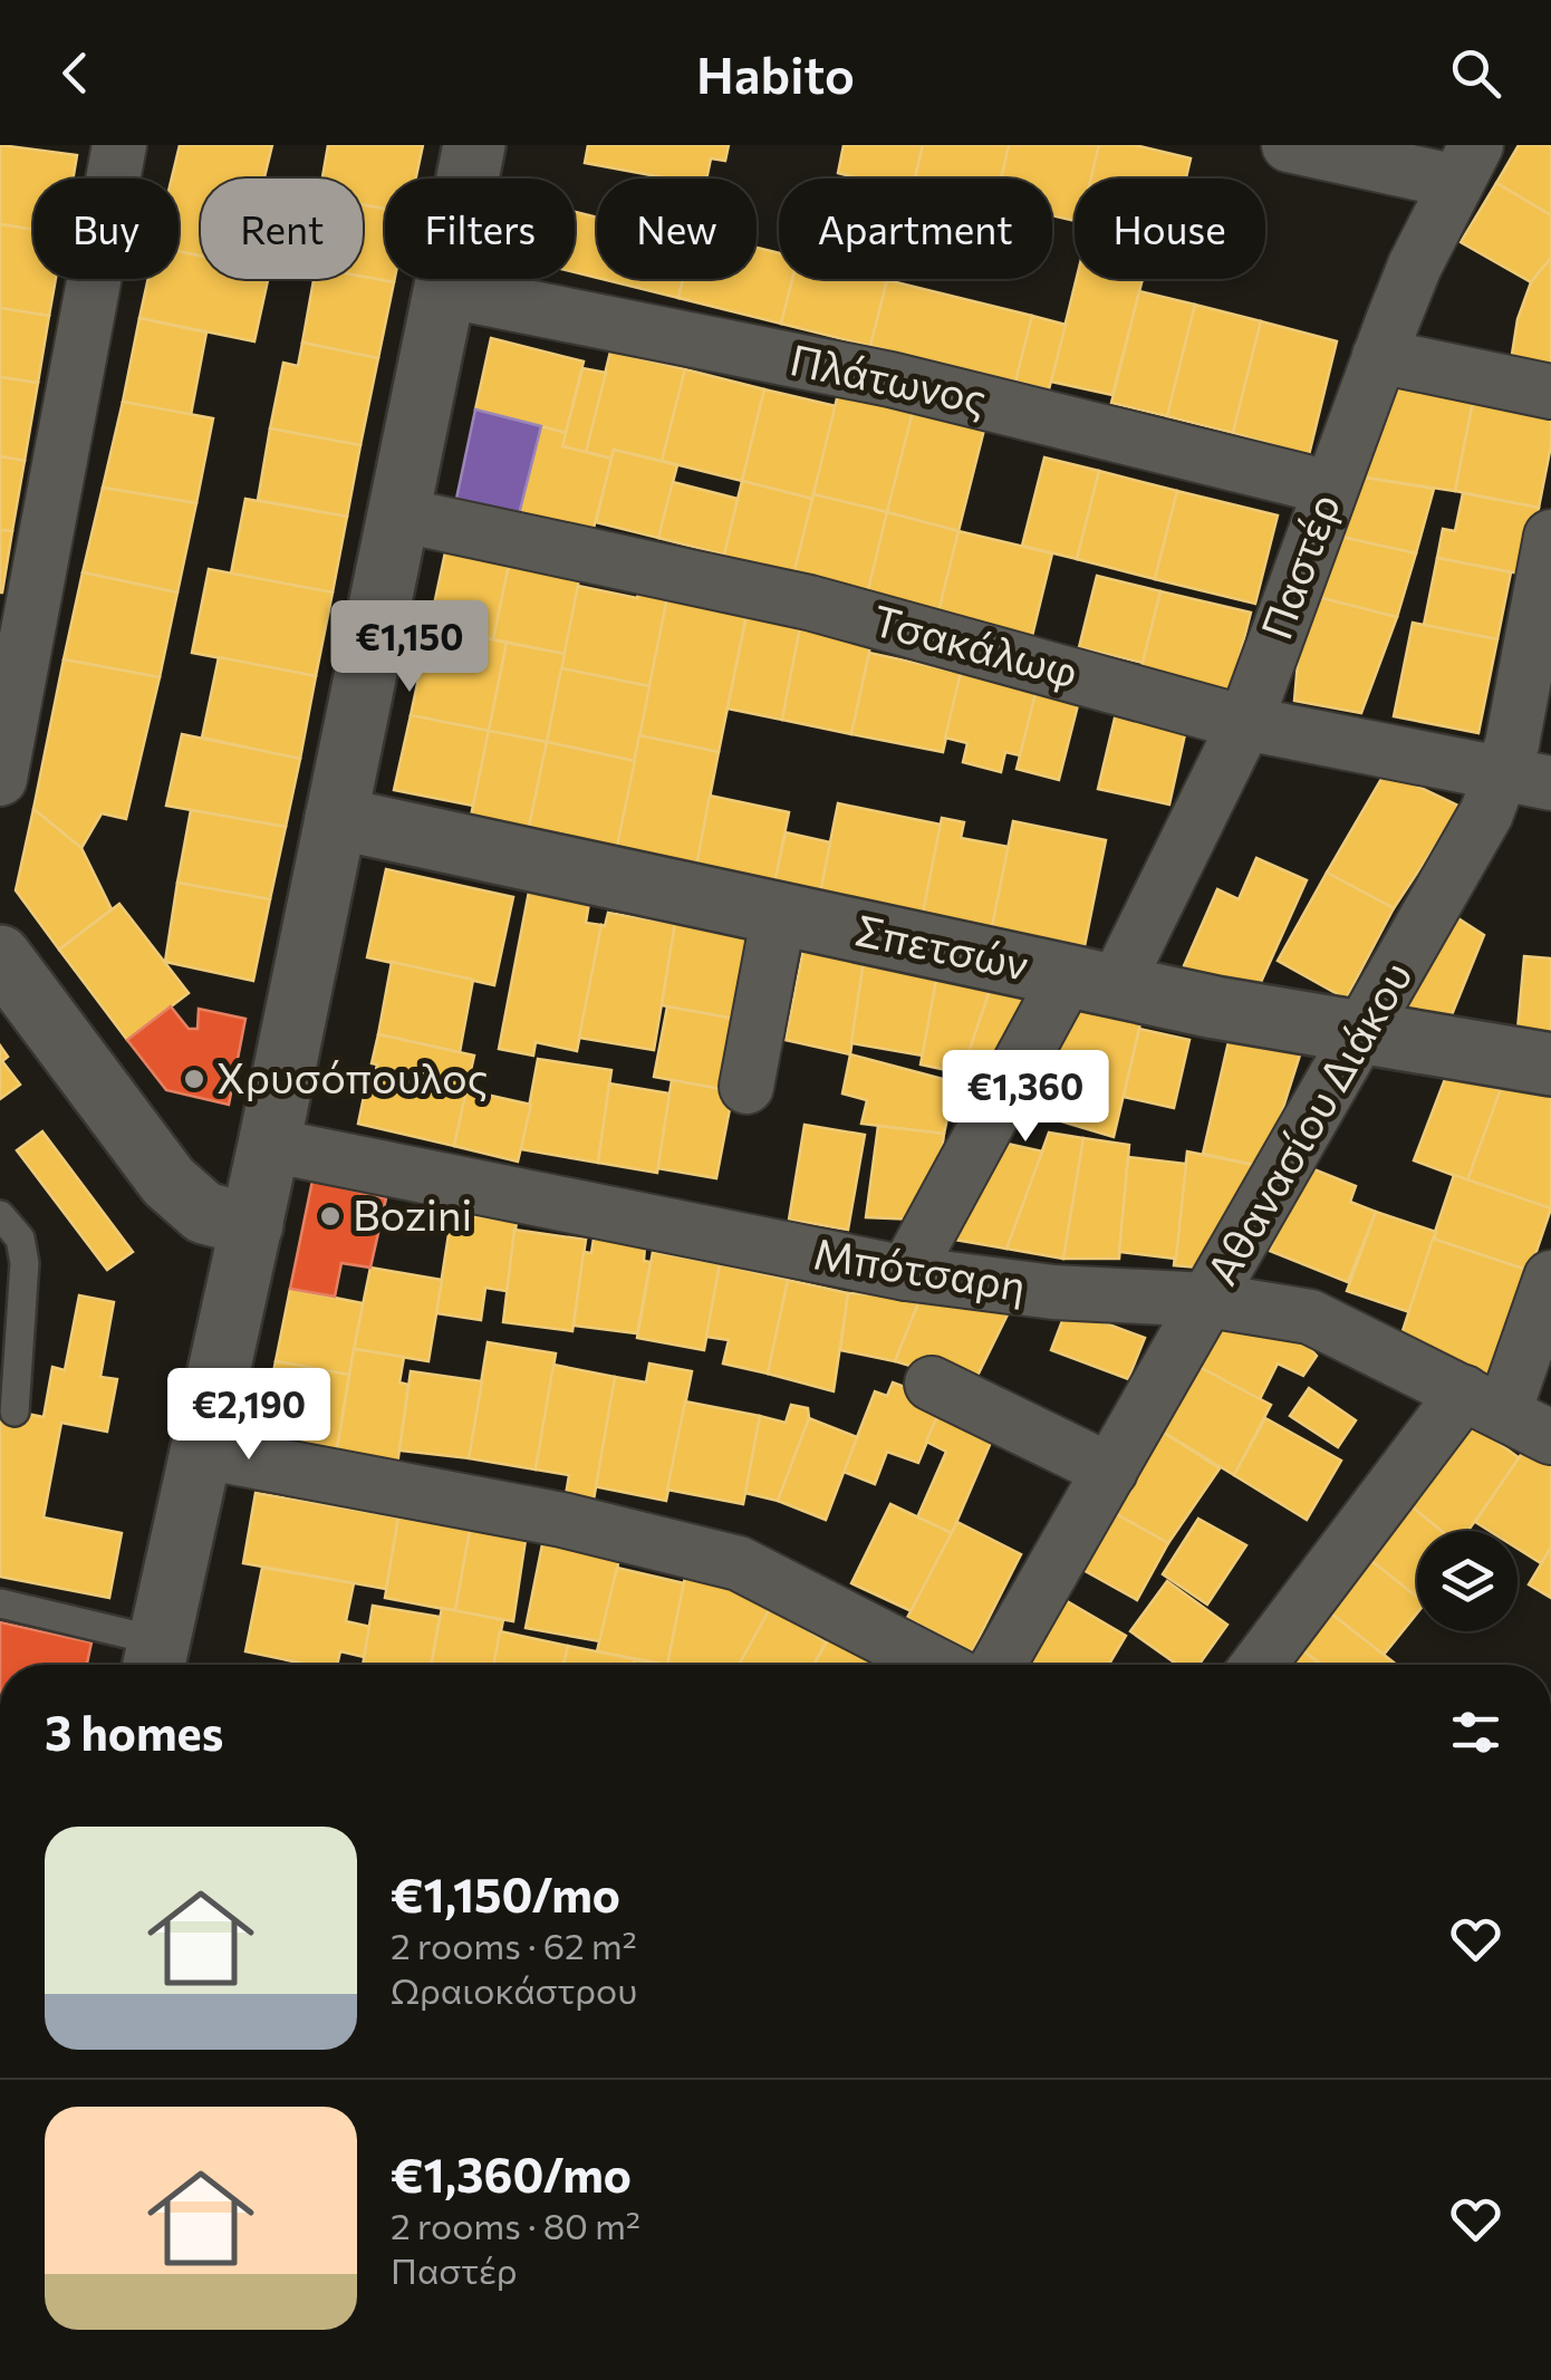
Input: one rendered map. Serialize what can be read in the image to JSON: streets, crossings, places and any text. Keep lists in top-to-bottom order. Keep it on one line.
{"streets":{"main road":["Σπετσών"],"street":["Πλάτωνος","Παστέρ","Τσακάλωφ","Αθανασίου Διάκου","Μπότσαρη"]},"crossings":[["Πλάτωνος","Παστέρ"],["Παστέρ","Τσακάλωφ"],["Παστέρ","Σπετσών"],["Παστέρ","Μπότσαρη"],["Τσακάλωφ","Αθανασίου Διάκου"],["Σπετσών","Αθανασίου Διάκου"],["Αθανασίου Διάκου","Μπότσαρη"]],"places":["Χρυσόπουλος","Bozini"],"page":{"header":"Habito","chip":["Buy","Rent","Filters","New","Apartment","House"],"price":["€1,150","€1,360","€2,190"],"heading":"3 homes","list":[{"name":"€1,150/mo","note":"2 rooms · 62 m² · Ωραιοκάστρου"},{"name":"€1,360/mo","note":"2 rooms · 80 m² · Παστέρ"}]}}
